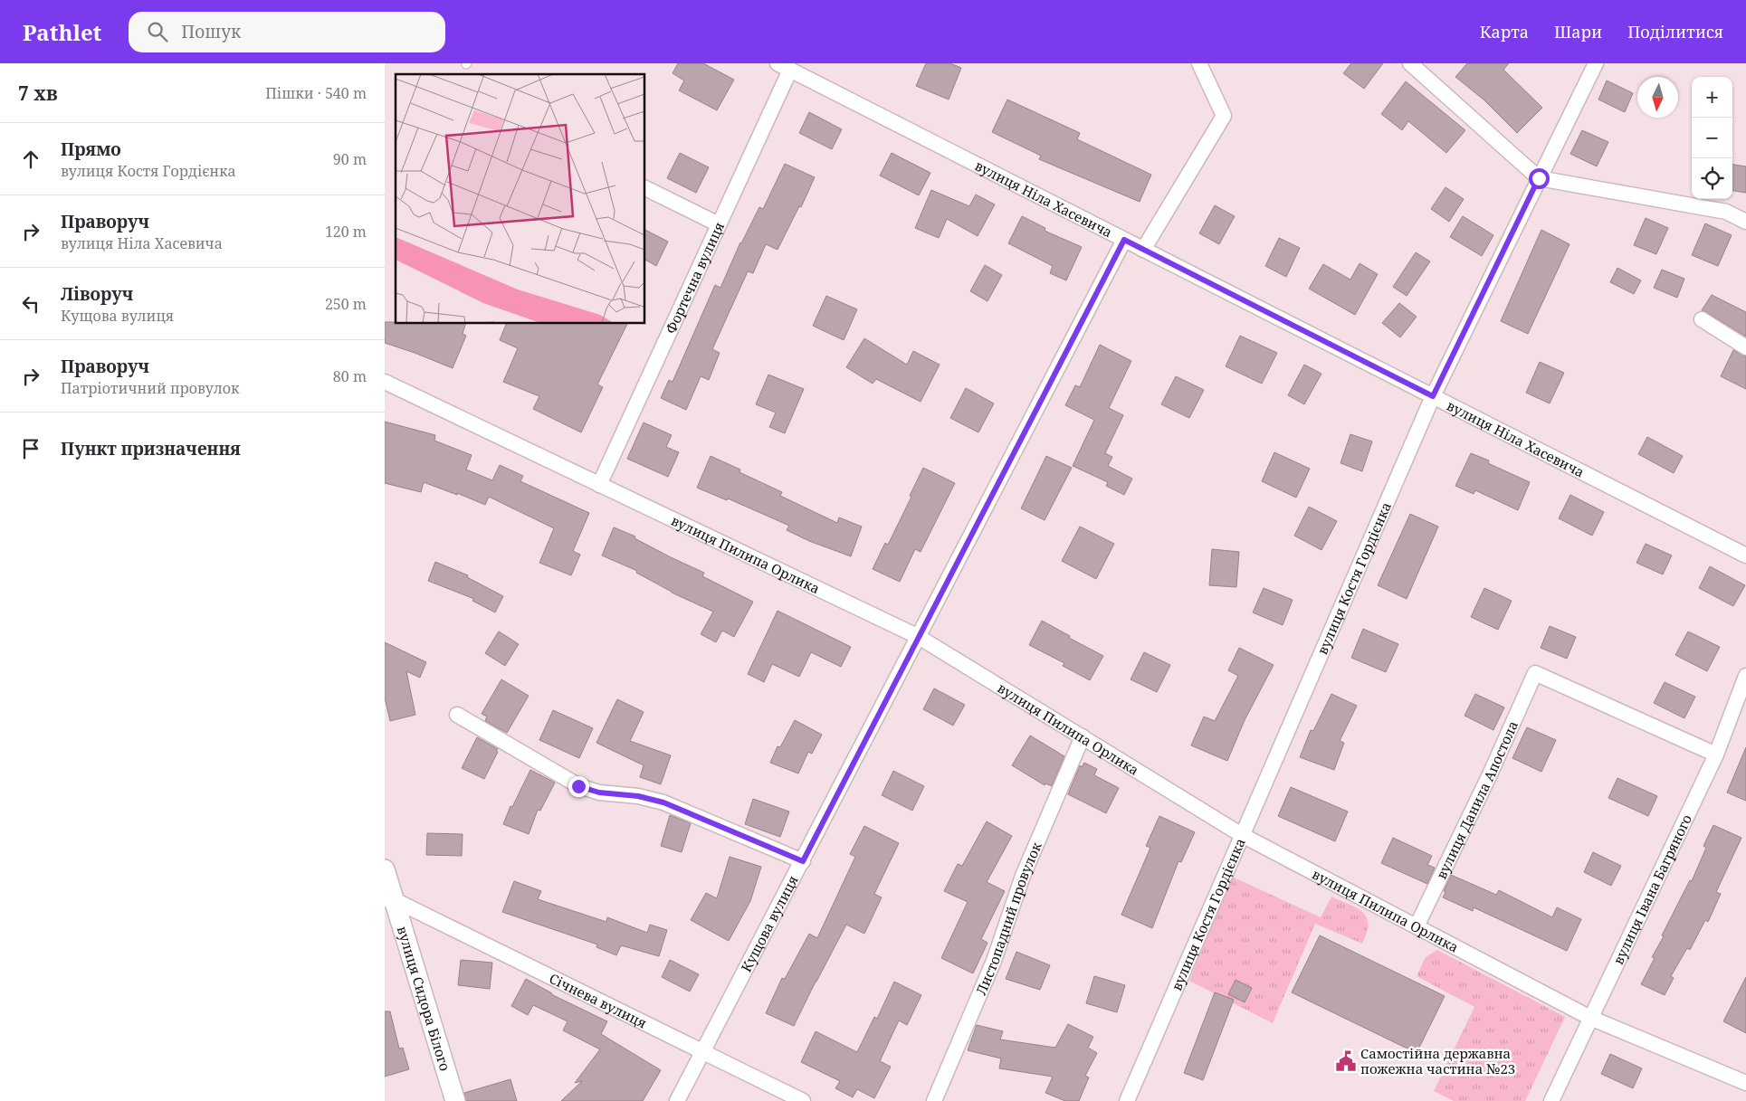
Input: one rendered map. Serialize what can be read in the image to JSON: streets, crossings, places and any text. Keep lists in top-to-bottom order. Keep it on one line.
{"streets":{"street":["вулиця Ніла Хасевича","Фортечна вулиця","вулиця Пилипа Орлика","вулиця Костя Гордієнка","вулиця Данила Апостола","вулиця Івана Багряного","Листопадний провулок","Кущова вулиця","вулиця Сидора Білого","Січнева вулиця"]},"crossings":[["вулиця Ніла Хасевича","Фортечна вулиця"],["вулиця Ніла Хасевича","вулиця Костя Гордієнка"],["вулиця Ніла Хасевича","Кущова вулиця"],["Фортечна вулиця","вулиця Пилипа Орлика"],["вулиця Пилипа Орлика","вулиця Костя Гордієнка"],["вулиця Пилипа Орлика","вулиця Данила Апостола"],["вулиця Пилипа Орлика","вулиця Івана Багряного"],["вулиця Пилипа Орлика","Листопадний провулок"],["вулиця Пилипа Орлика","Кущова вулиця"],["вулиця Данила Апостола","вулиця Івана Багряного"],["Кущова вулиця","Січнева вулиця"],["вулиця Сидора Білого","Січнева вулиця"]],"places":{"public building":["Самостійна державна пожежна частина №23"]},"north":"bottom","page":{"header":"Pathlet","search":"Пошук","nav":["Карта","Шари","Поділитися"],"heading":["7 хв","Пішки · 540 m"],"map_buttons":["+","−"],"list":[["Прямо","вулиця Костя Гордієнка","90 m"],["Праворуч","вулиця Ніла Хасевича","120 m"],["Ліворуч","Кущова вулиця","250 m"],["Праворуч","Патріотичний провулок","80 m"],"Пункт призначення"]}}
